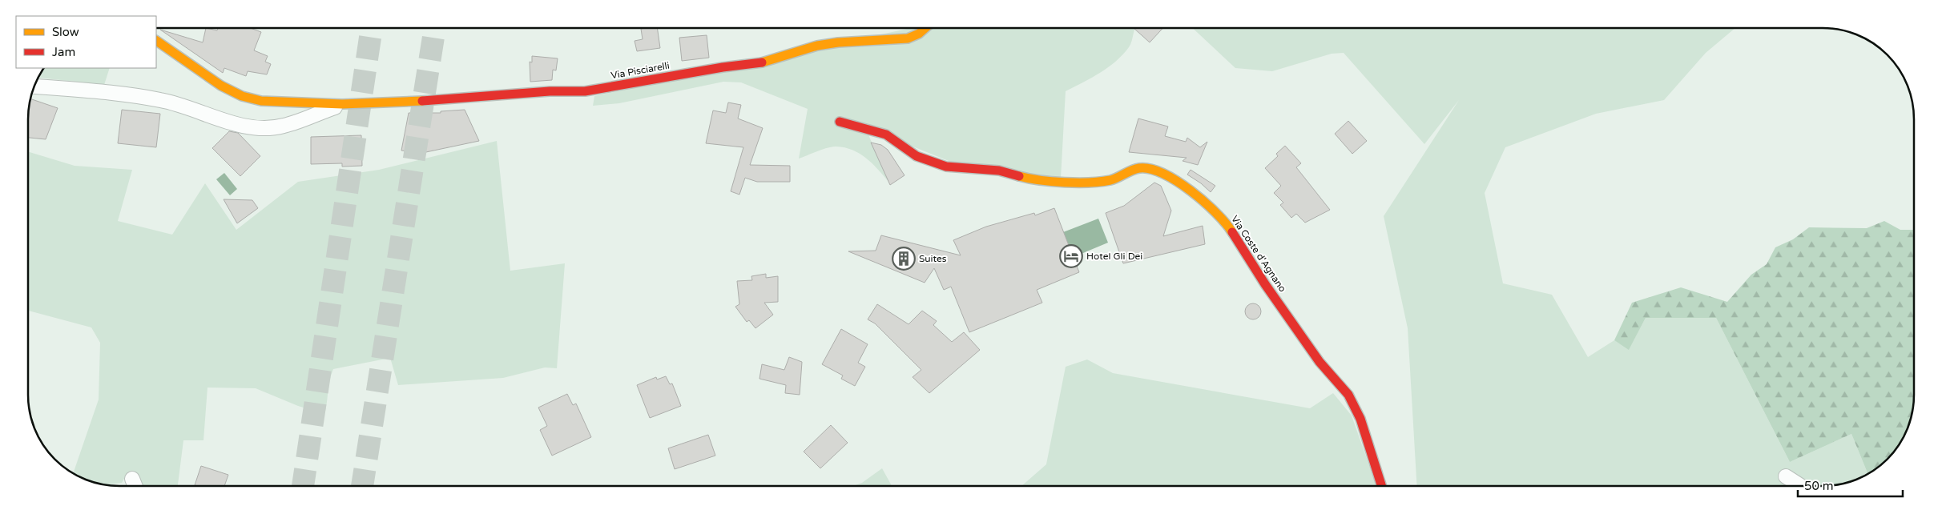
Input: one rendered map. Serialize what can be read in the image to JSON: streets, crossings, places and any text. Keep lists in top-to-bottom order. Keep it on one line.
{"streets":{"street":["Via Pisciarelli","Via Coste d'Agnano"]},"places":{"hotel":["Hotel Gli Dei"],"building":["Suites"]},"legend":["Slow","Jam"],"scale_bar":"50 m"}
